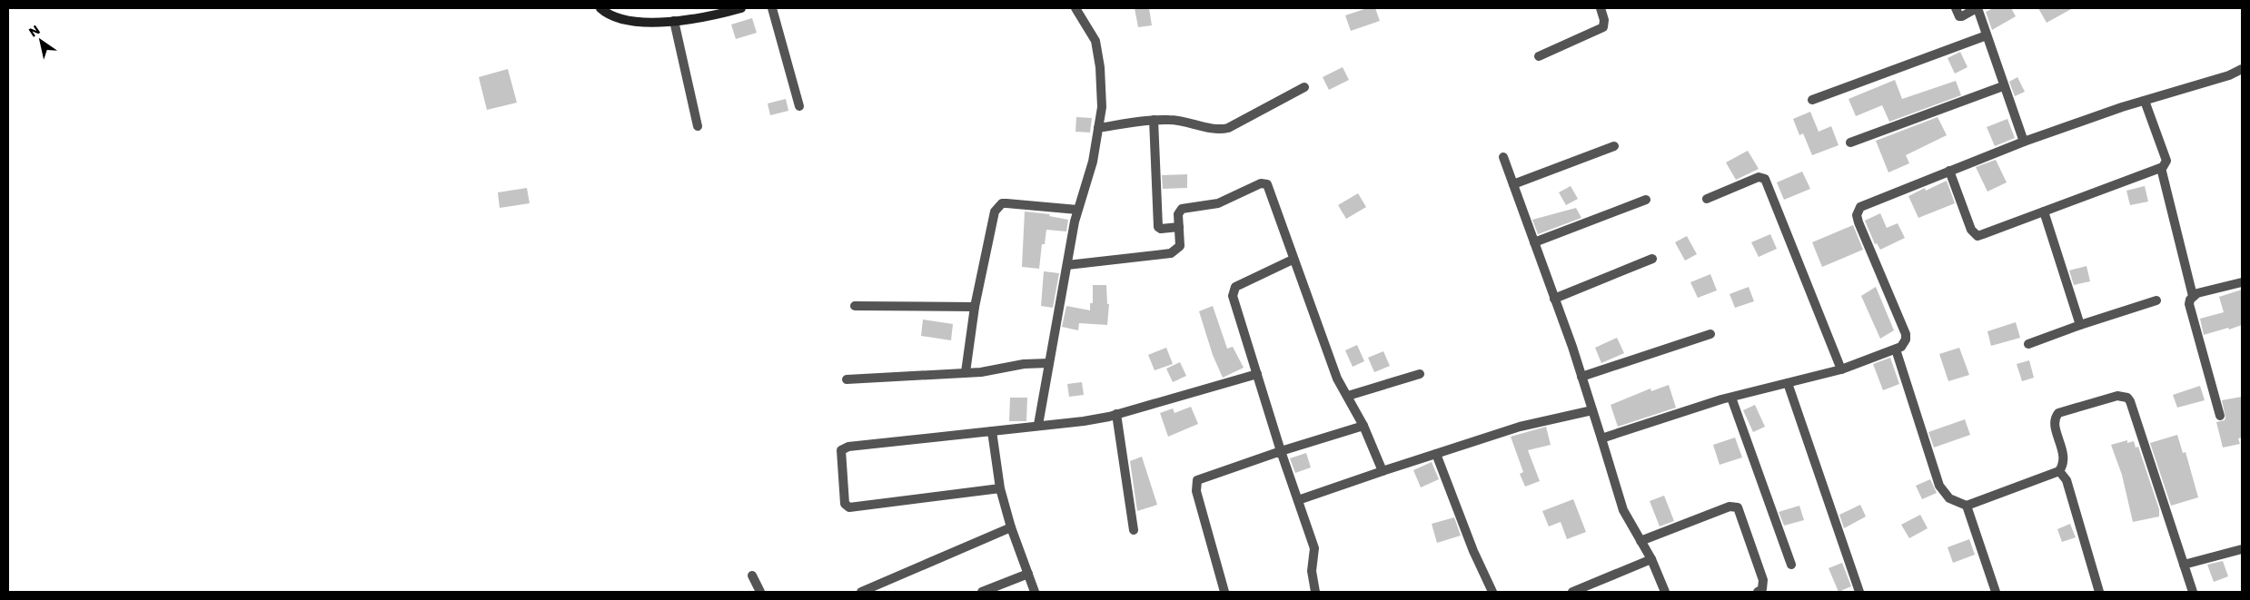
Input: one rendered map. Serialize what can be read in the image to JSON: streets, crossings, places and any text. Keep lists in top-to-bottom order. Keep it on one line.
{"north":"top left"}
